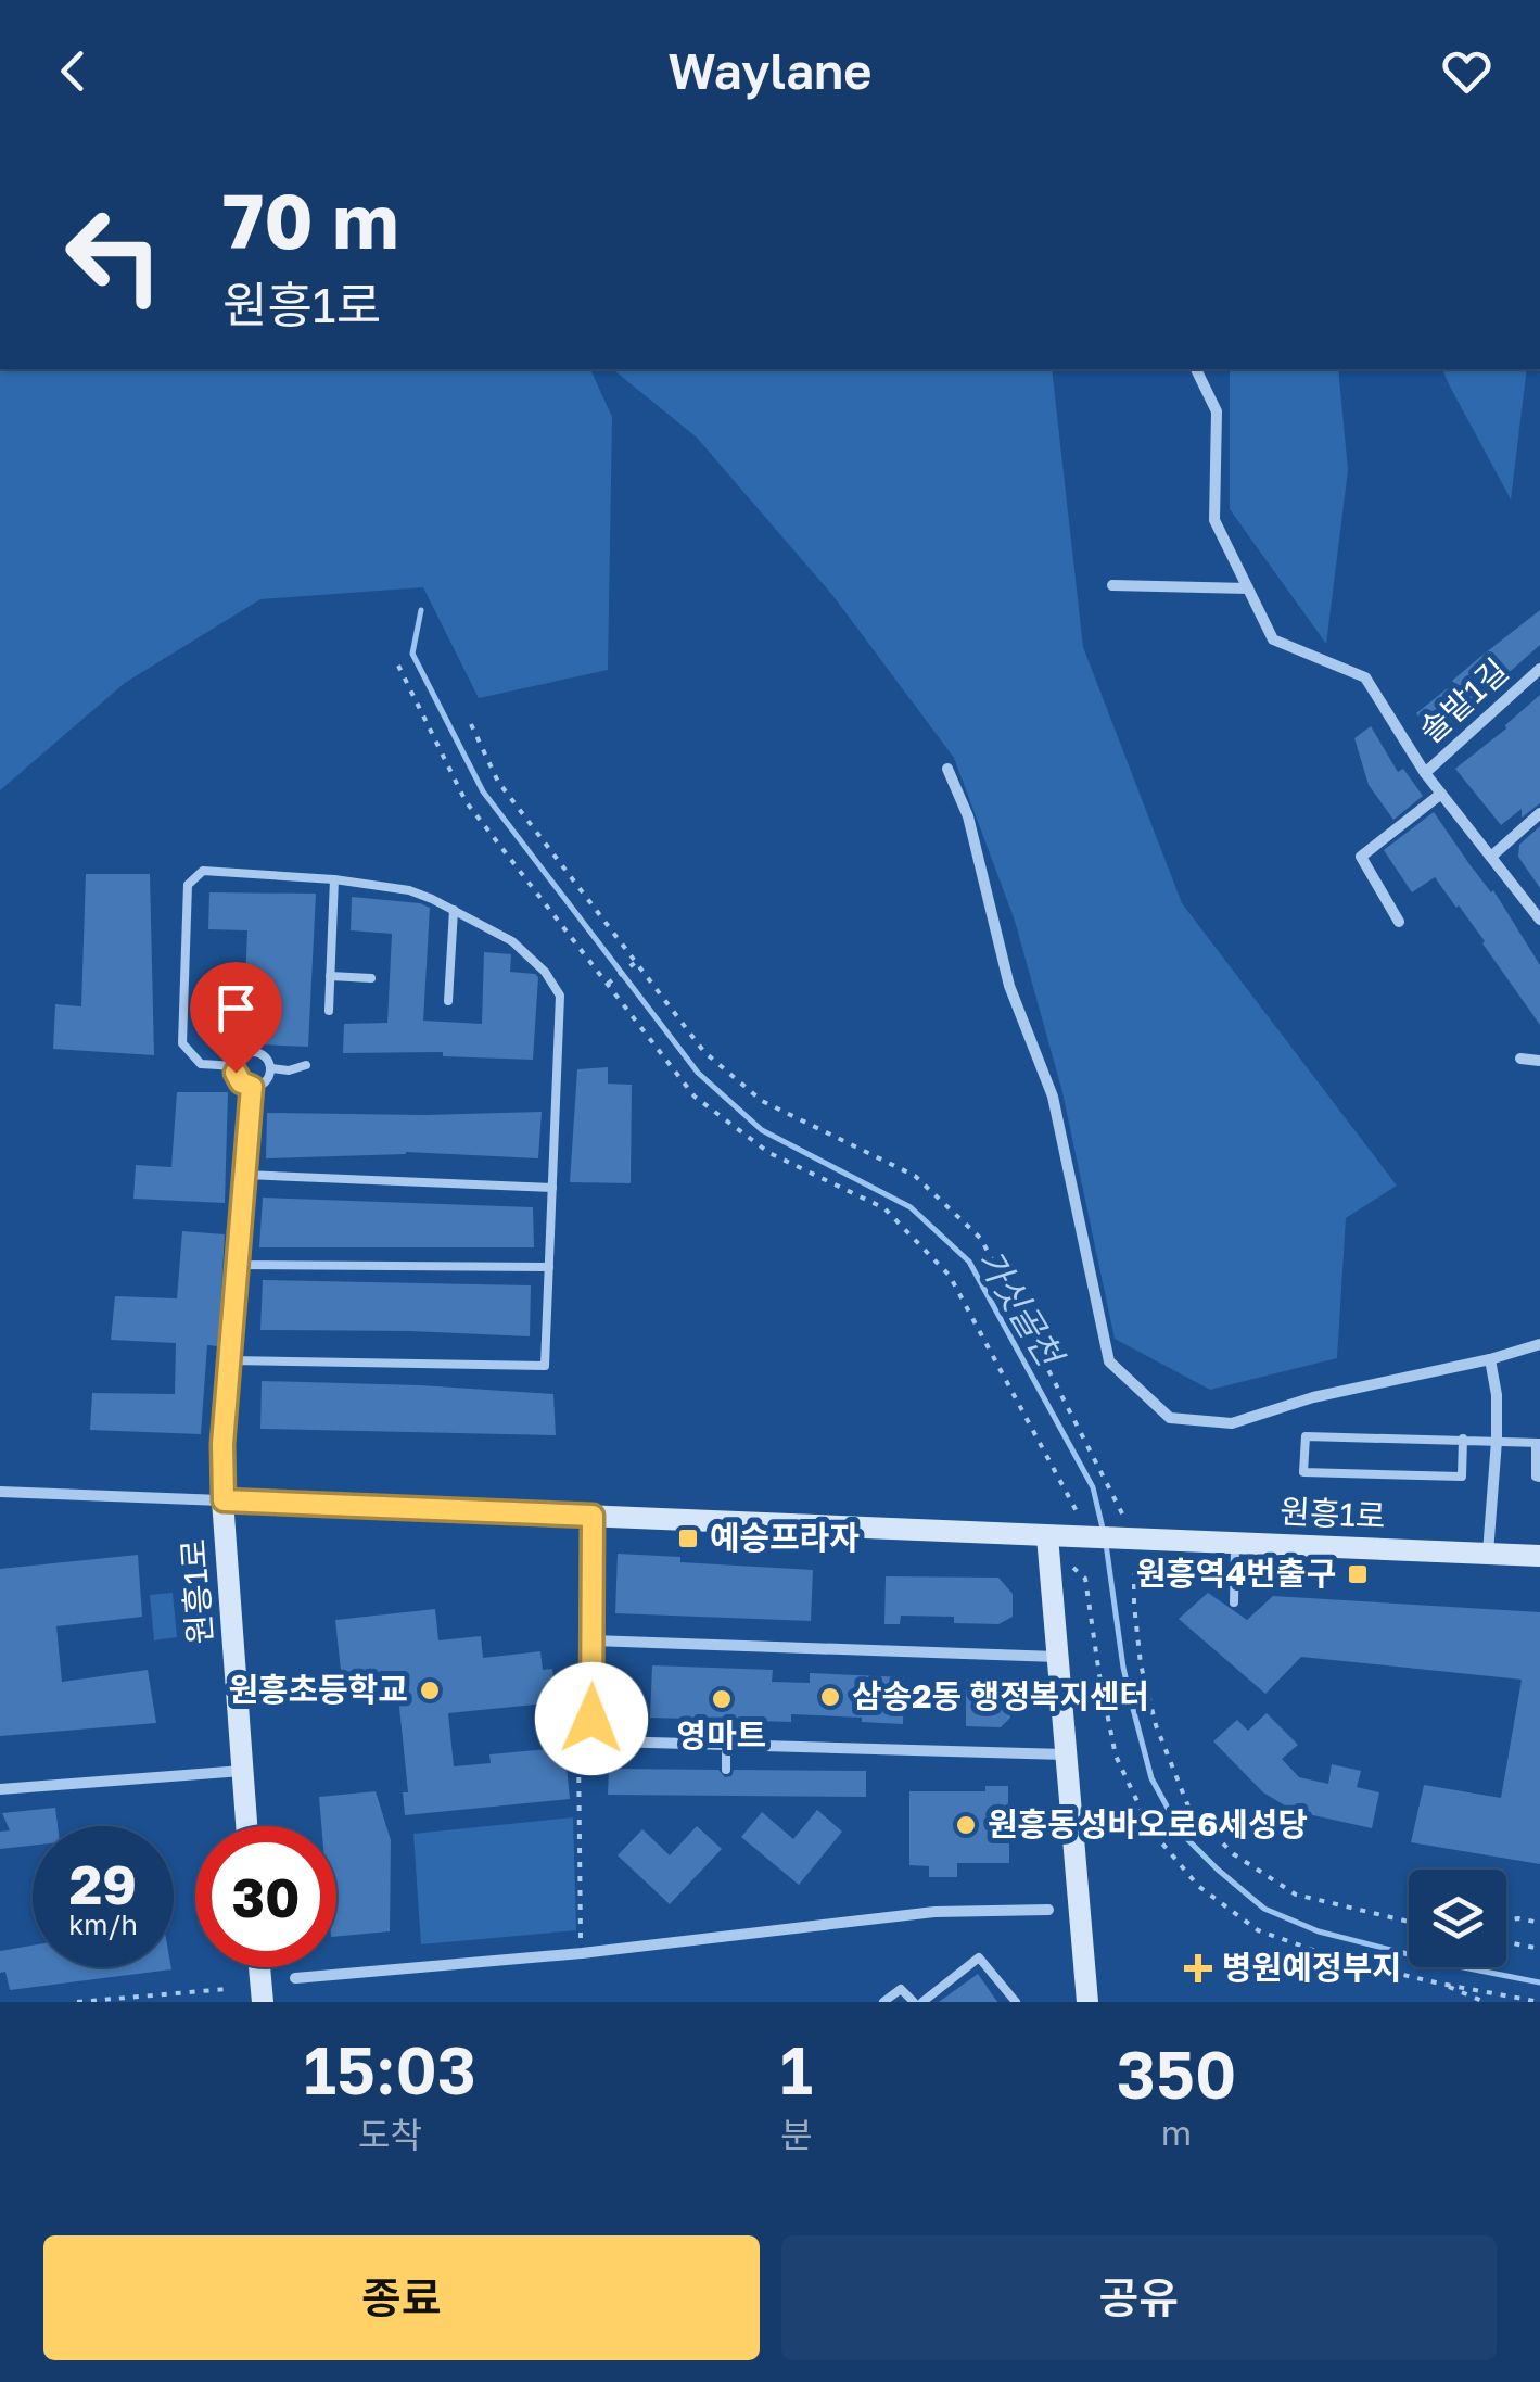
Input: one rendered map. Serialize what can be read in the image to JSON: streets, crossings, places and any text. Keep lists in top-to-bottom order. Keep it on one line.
{"streets":{"street":["솔밭1길","원흥1로"]},"water":["가싯골천"],"places":{"transit":["예승프라자","원흥역4번출구"],"other":["원흥초등학교","삼송2동 행정복지센터","영마트","원흥동성바오로6세성당"],"health":["병원예정부지"]},"page":{"header":"Waylane","turn":["70 m","원흥1로"],"speed":"29 km/h","limit":"30","eta":["15:03","도착","1","분","350","m"],"buttons":["종료","공유"]}}
